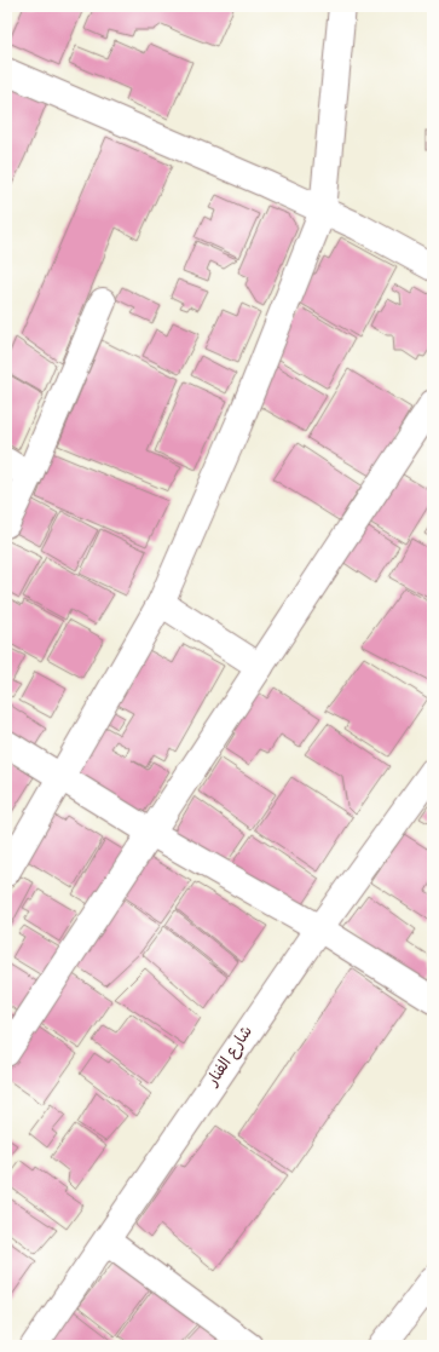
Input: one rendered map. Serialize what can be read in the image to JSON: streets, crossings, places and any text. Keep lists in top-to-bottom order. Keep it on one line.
{"streets":{"street":["شارع الفنار"]}}
